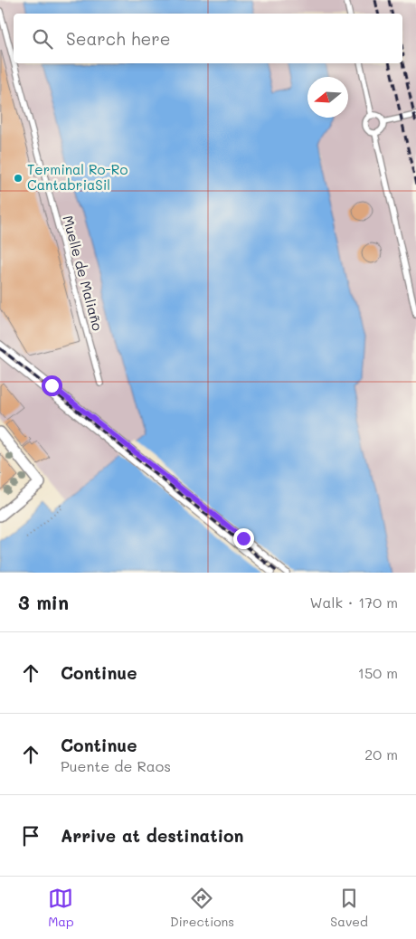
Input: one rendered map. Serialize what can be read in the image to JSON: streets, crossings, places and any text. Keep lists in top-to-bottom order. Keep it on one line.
{"streets":{"lane":["Muelle de Maliaño"]},"places":["Terminal Ro-Ro CantabriaSil"],"north":"left","page":{"search":"Search here","heading":["3 min","Walk · 170 m"],"list":[["Continue","150 m"],["Continue","Puente de Raos","20 m"],"Arrive at destination"],"nav":["Map","Directions","Saved"]}}
